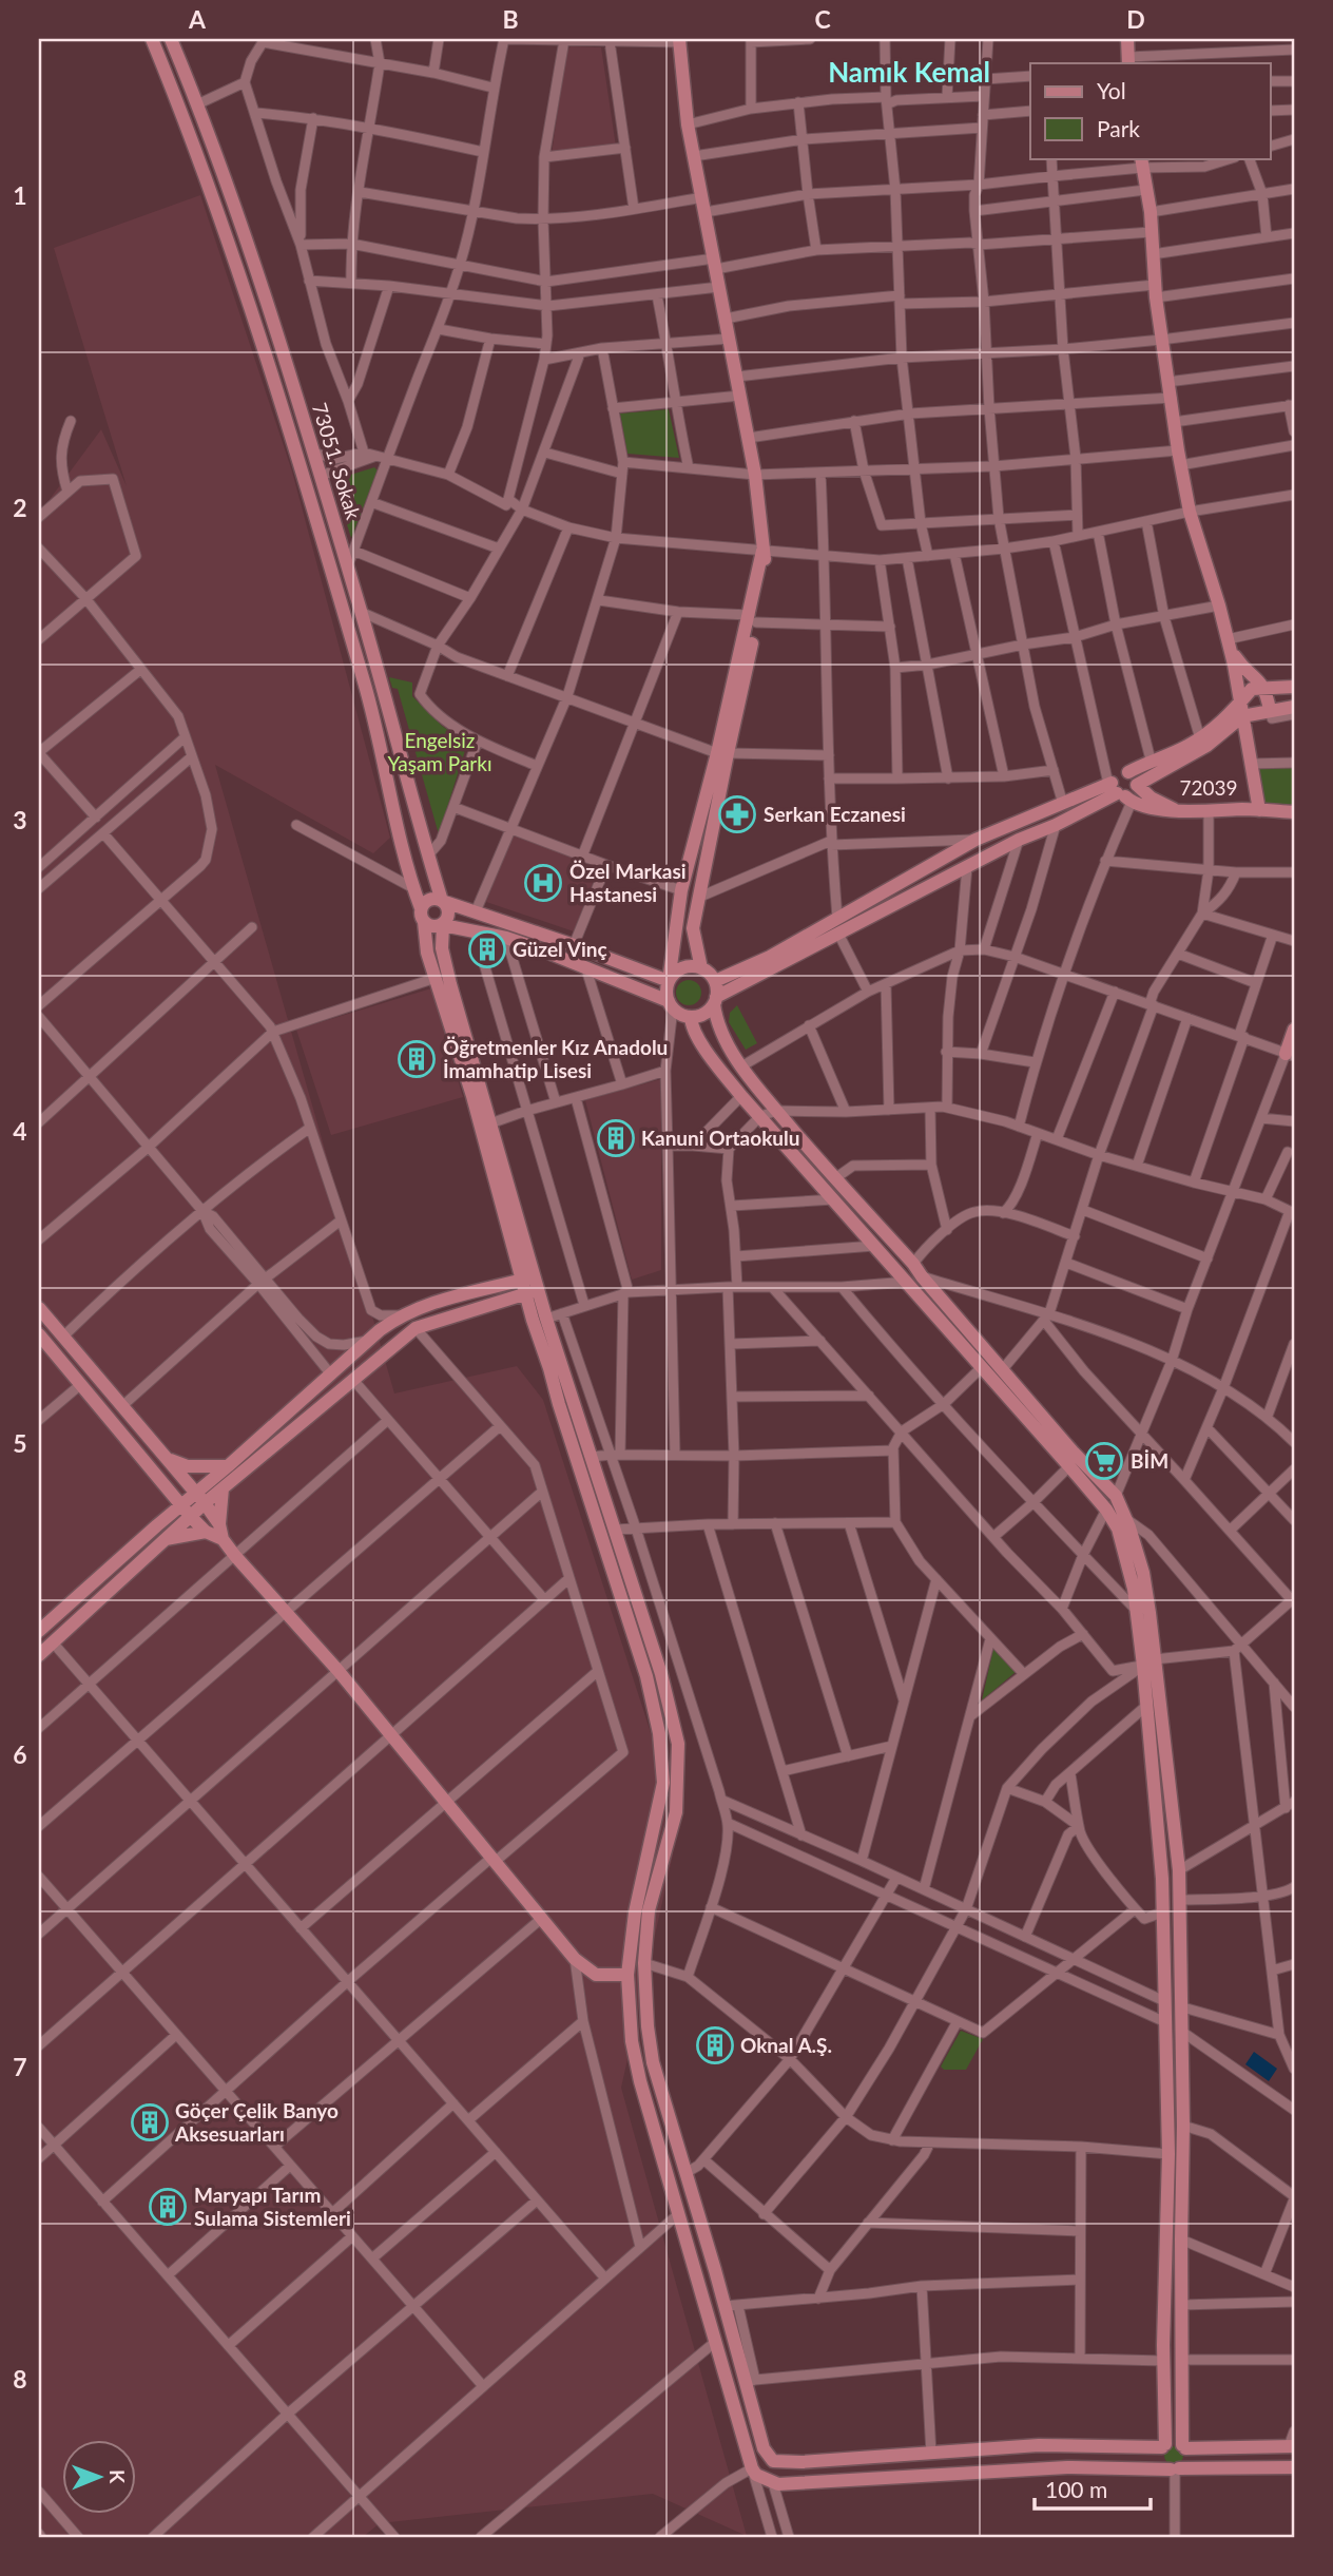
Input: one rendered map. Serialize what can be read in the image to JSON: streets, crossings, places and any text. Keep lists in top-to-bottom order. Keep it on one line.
{"streets":{"main road":["73051. Sokak","72039"]},"districts":["Namık Kemal"],"parks":["Engelsiz Yaşam Parkı"],"places":{"pharmacy":["Serkan Eczanesi"],"hospital":["Özel Markasi Hastanesi"],"building":["Güzel Vinç","Öğretmenler Kız Anadolu İmamhatip Lisesi","Kanuni Ortaokulu","Oknal A.Ş.","Göçer Çelik Banyo Aksesuarları","Maryapı Tarım Sulama Sistemleri"],"supermarket":["BİM"]},"legend":["Yol","Park"],"scale_bar":"100 m","north":"right","grid":{"columns":["A","B","C","D"],"rows":["1","2","3","4","5","6","7","8"]}}
